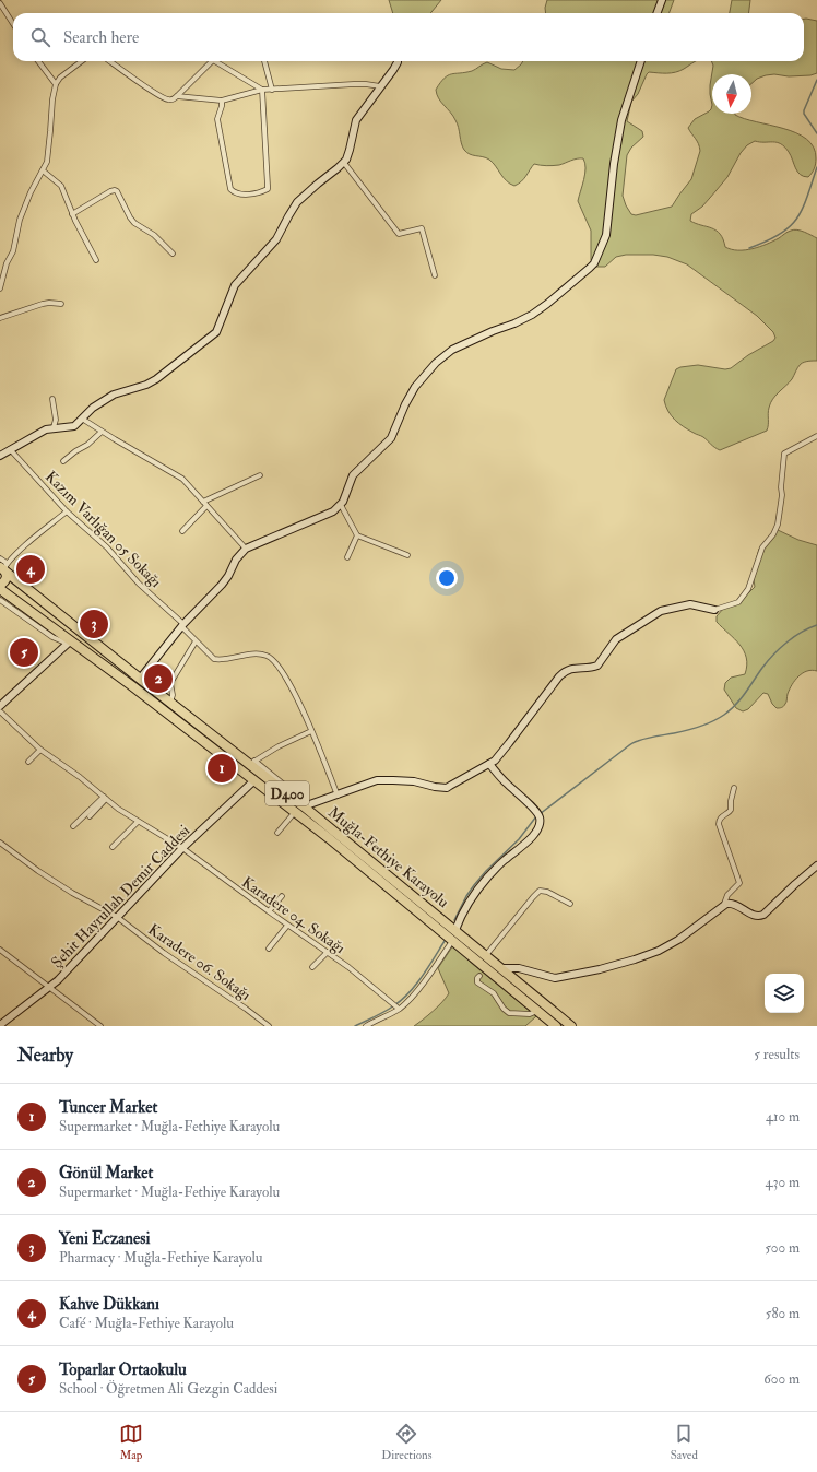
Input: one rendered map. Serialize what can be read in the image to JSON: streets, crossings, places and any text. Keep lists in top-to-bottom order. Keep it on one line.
{"streets":{"highway":["D400","Muğla-Fethiye Karayolu"],"street":["Kazım Varlığan 05 Sokağı","Şehit Hayrullah Demir Caddesi","Karadere 04. Sokağı","Karadere 06. Sokağı"]},"crossings":[["Muğla-Fethiye Karayolu","Şehit Hayrullah Demir Caddesi"],["Şehit Hayrullah Demir Caddesi","Karadere 04. Sokağı"],["Şehit Hayrullah Demir Caddesi","Karadere 06. Sokağı"]],"north":"bottom","page":{"search":"Search here","pins":["4","3","5","2","1"],"heading":["Nearby","5 results"],"list":[{"mark":"1","name":"Tuncer Market","note":"Supermarket · Muğla-Fethiye Karayolu","value":"410 m"},{"mark":"2","name":"Gönül Market","note":"Supermarket · Muğla-Fethiye Karayolu","value":"430 m"},{"mark":"3","name":"Yeni Eczanesi","note":"Pharmacy · Muğla-Fethiye Karayolu","value":"500 m"},{"mark":"4","name":"Kahve Dükkanı","note":"Café · Muğla-Fethiye Karayolu","value":"580 m"},{"mark":"5","name":"Toparlar Ortaokulu","note":"School · Öğretmen Ali Gezgin Caddesi","value":"600 m"}],"nav":["Map","Directions","Saved"]}}
